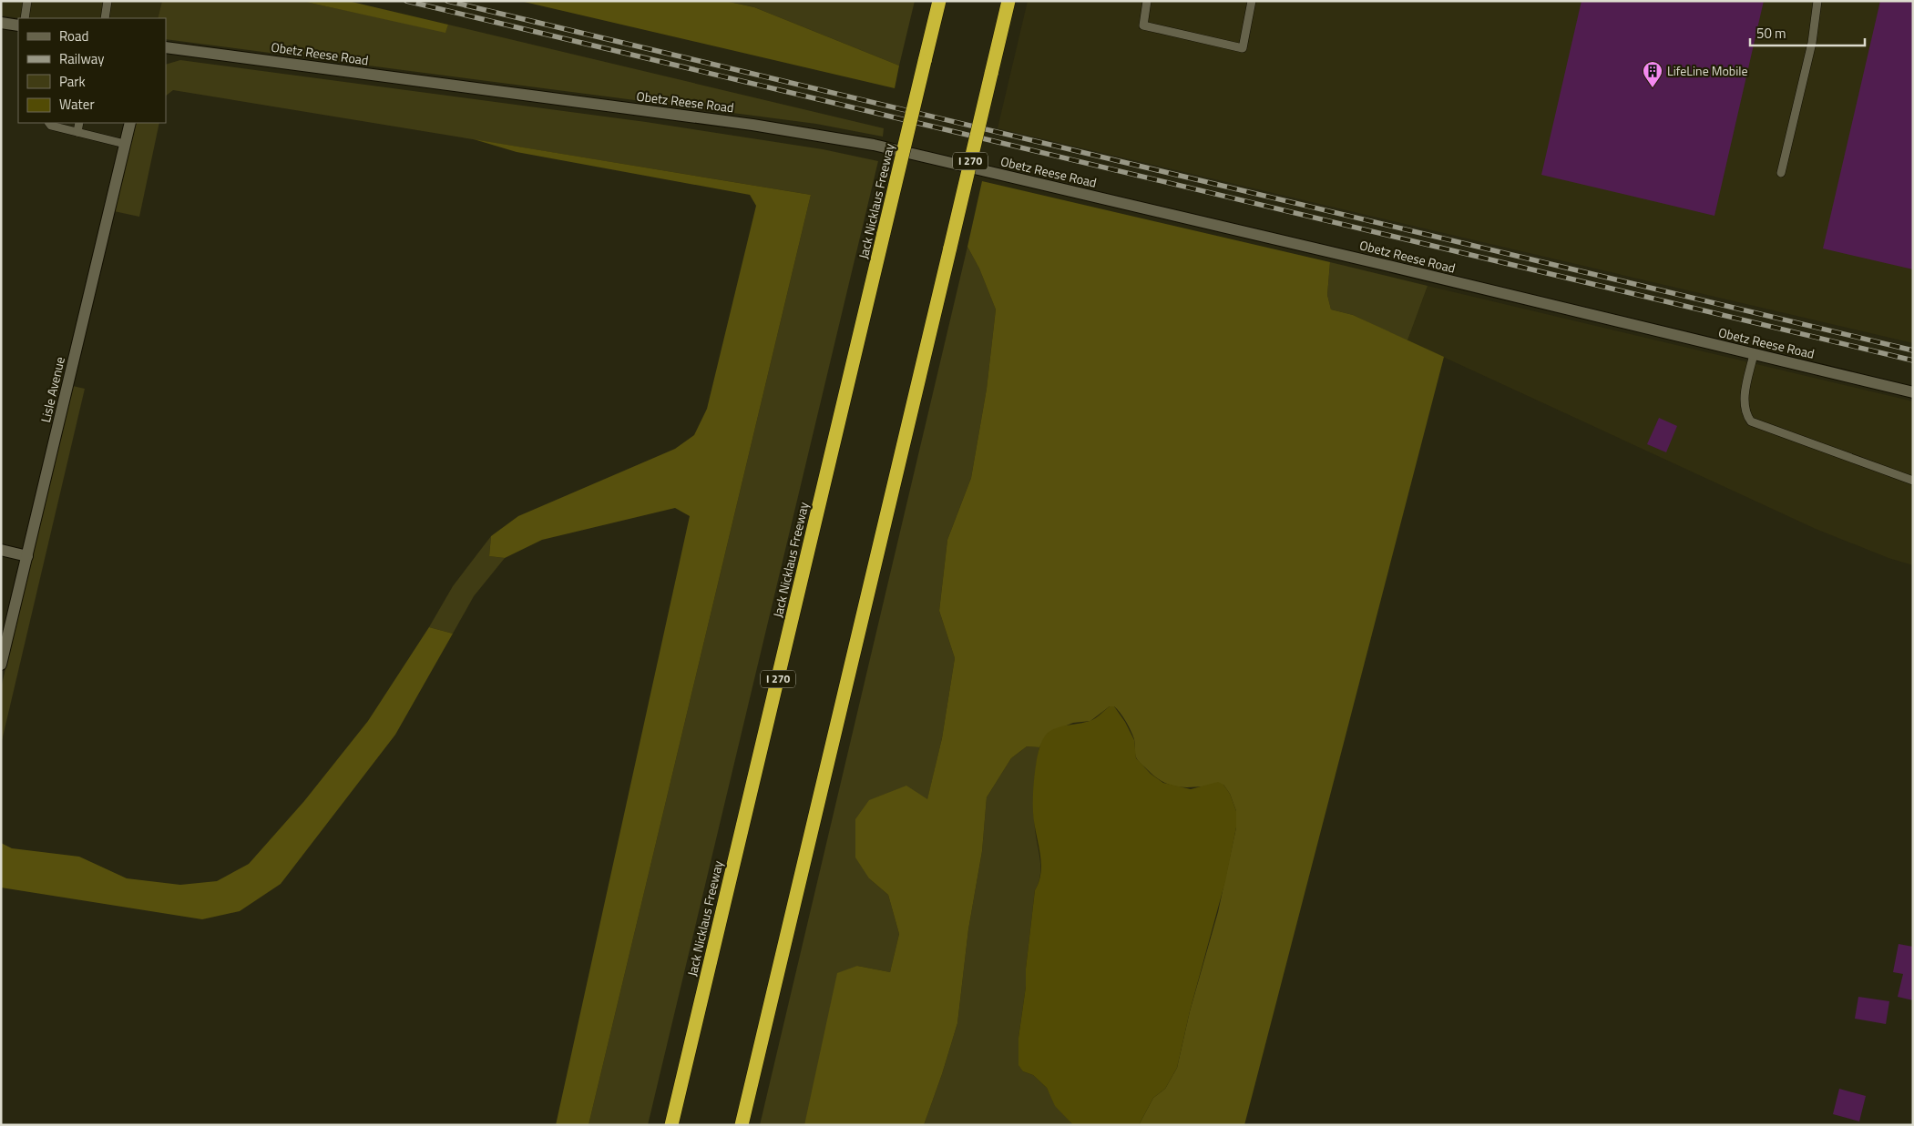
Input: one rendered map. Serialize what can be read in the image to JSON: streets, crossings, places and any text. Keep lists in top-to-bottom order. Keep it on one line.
{"streets":{"highway":["I 270","Jack Nicklaus Freeway"],"street":["Obetz Reese Road","Lisle Avenue"]},"places":{"building":["LifeLine Mobile"]},"legend":["Road","Railway","Park","Water"],"scale_bar":"50 m"}
